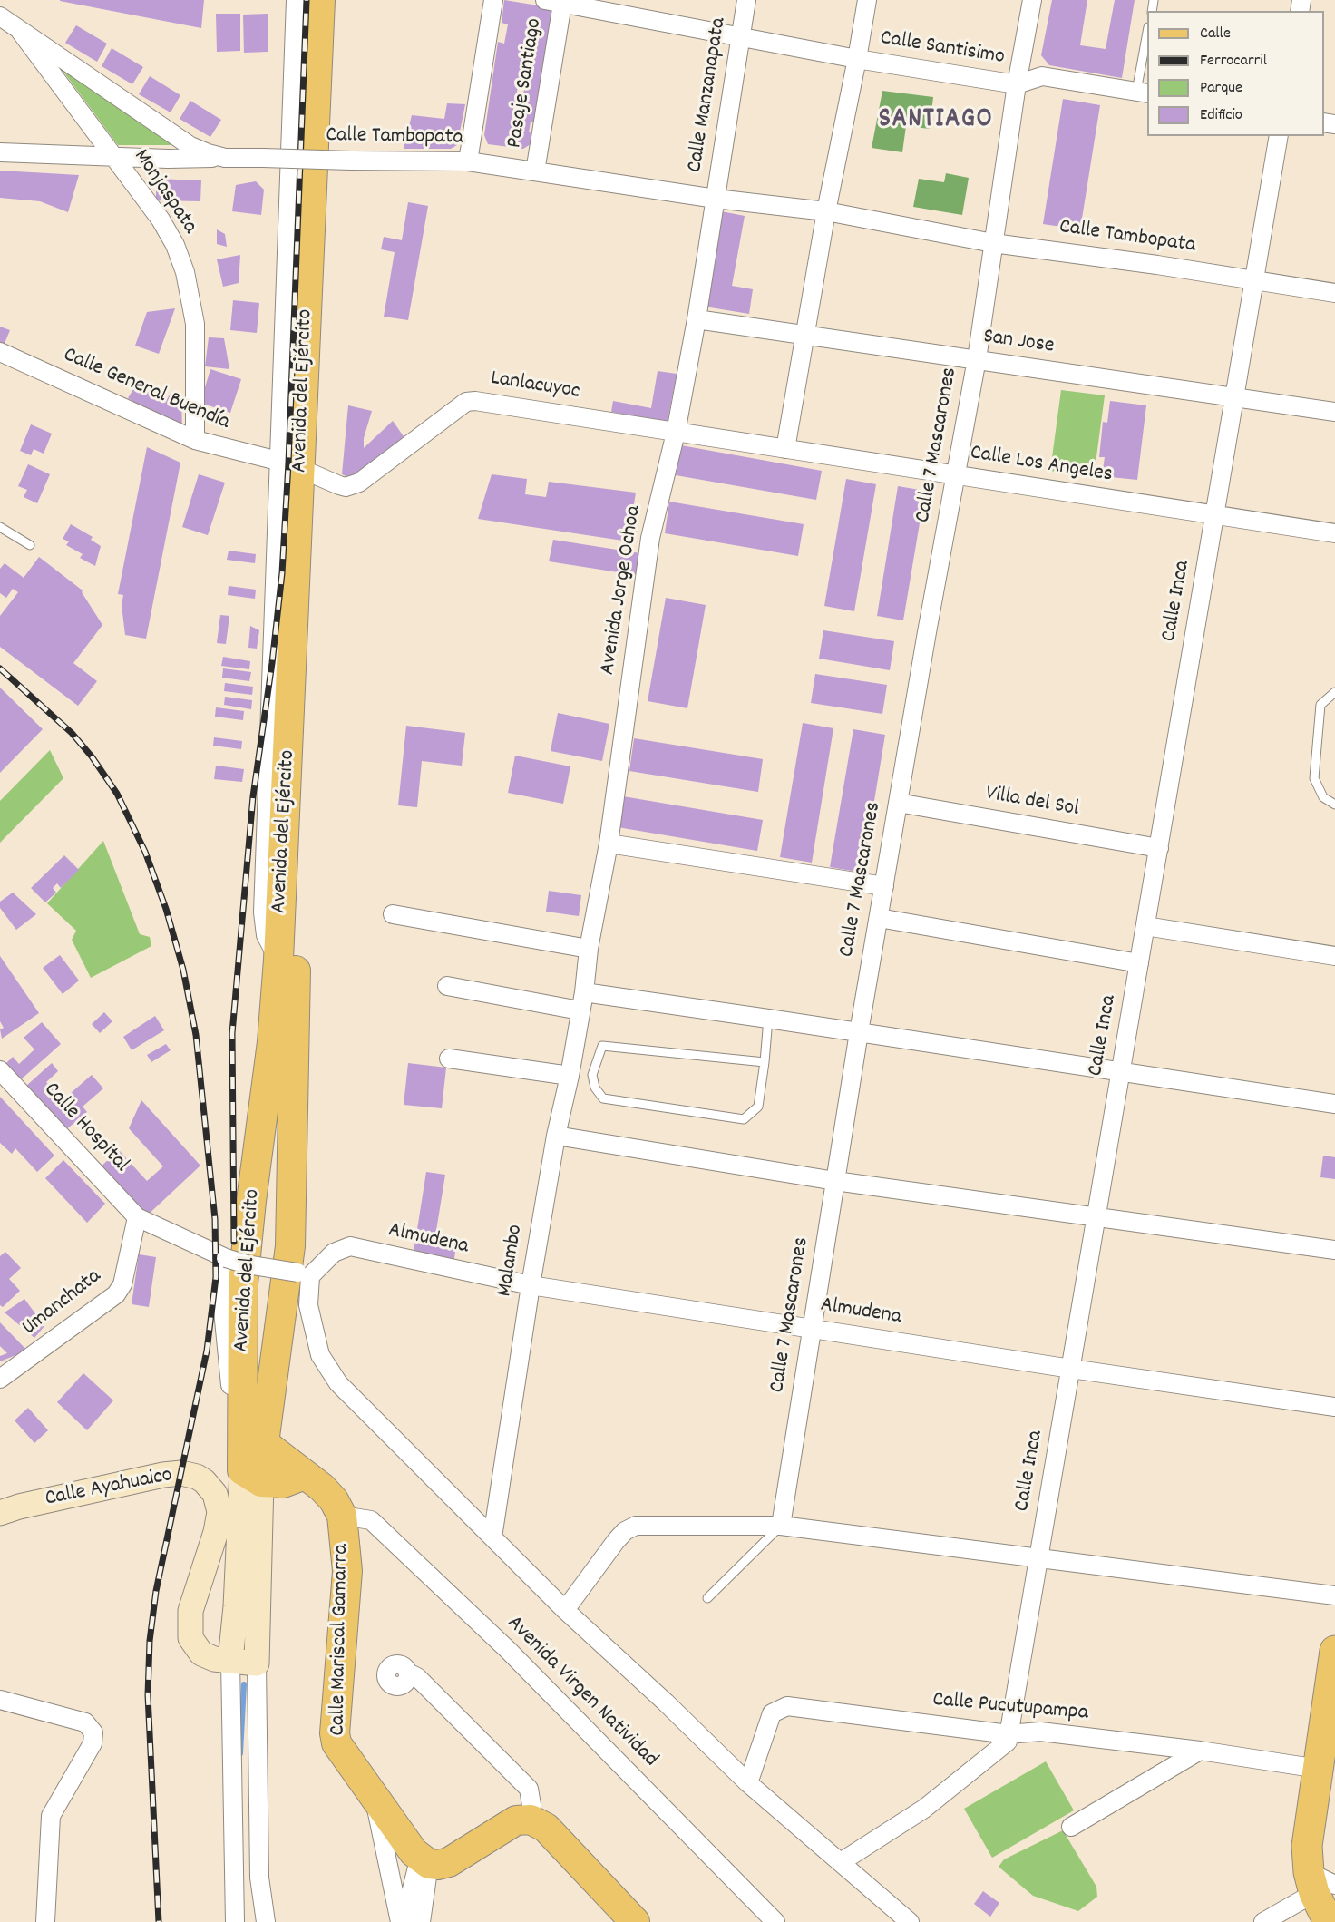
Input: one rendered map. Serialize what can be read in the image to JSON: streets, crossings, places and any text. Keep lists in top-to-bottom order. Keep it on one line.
{"streets":{"main road":["Avenida del Ejército","Calle Ayahuaico","Calle Mariscal Gamarra"],"street":["Calle Santisimo","Pasaje Santiago","Calle Manzanapata","Calle Tambopata","Monjaspata","San Jose","Lanlacuyoc","Calle General Buendía","Calle 7 Mascarones","Calle Los Angeles","Avenida Jorge Ochoa","Calle Inca","Villa del Sol","Calle Hospital","Almudena","Malambo","Umanchata","Avenida Virgen Natividad","Calle Pucutupampa"]},"crossings":[["Calle Santisimo","Pasaje Santiago"],["Calle Santisimo","Calle Manzanapata"],["Calle Santisimo","Calle 7 Mascarones"],["Pasaje Santiago","Calle Tambopata"],["Calle Manzanapata","Calle Tambopata"],["Calle Manzanapata","Avenida Jorge Ochoa"],["Calle Tambopata","Monjaspata"],["Calle Tambopata","Calle 7 Mascarones"],["Calle Tambopata","Avenida Jorge Ochoa"],["Calle Tambopata","Calle Inca"],["Monjaspata","Calle General Buendía"],["San Jose","Calle 7 Mascarones"],["San Jose","Avenida Jorge Ochoa"],["San Jose","Calle Inca"],["Lanlacuyoc","Calle General Buendía"],["Lanlacuyoc","Avenida del Ejército"],["Lanlacuyoc","Calle Los Angeles"],["Lanlacuyoc","Avenida Jorge Ochoa"],["Calle General Buendía","Avenida del Ejército"],["Avenida del Ejército","Calle Ayahuaico"],["Calle 7 Mascarones","Calle Los Angeles"],["Calle 7 Mascarones","Villa del Sol"],["Calle 7 Mascarones","Almudena"],["Calle Los Angeles","Avenida Jorge Ochoa"],["Calle Los Angeles","Calle Inca"],["Avenida Jorge Ochoa","Malambo"],["Calle Inca","Villa del Sol"],["Calle Inca","Almudena"],["Calle Inca","Calle Pucutupampa"],["Calle Hospital","Umanchata"],["Almudena","Malambo"],["Calle Mariscal Gamarra","Avenida Virgen Natividad"]],"districts":["SANTIAGO"],"legend":["Calle","Ferrocarril","Parque","Edificio"]}
